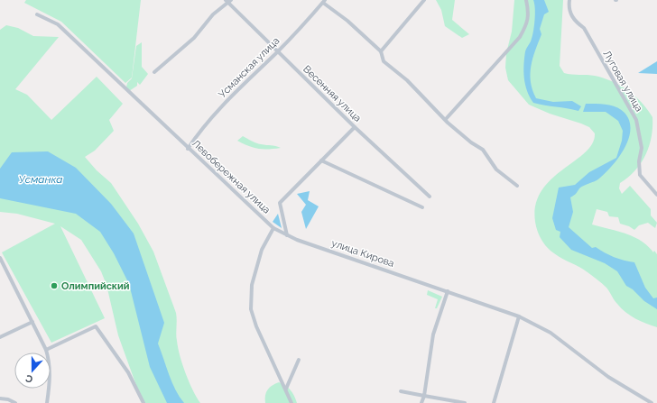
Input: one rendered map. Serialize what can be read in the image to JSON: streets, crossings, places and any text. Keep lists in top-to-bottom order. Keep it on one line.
{"streets":{"street":["Усманская улица","Луговая улица","Весенняя улица","Левобережная улица","улица Кирова"]},"crossings":[["Усманская улица","Весенняя улица"],["Усманская улица","Левобережная улица"],["Левобережная улица","улица Кирова"]],"water":["Усманка"],"places":["Олимпийский"],"north":"bottom"}
